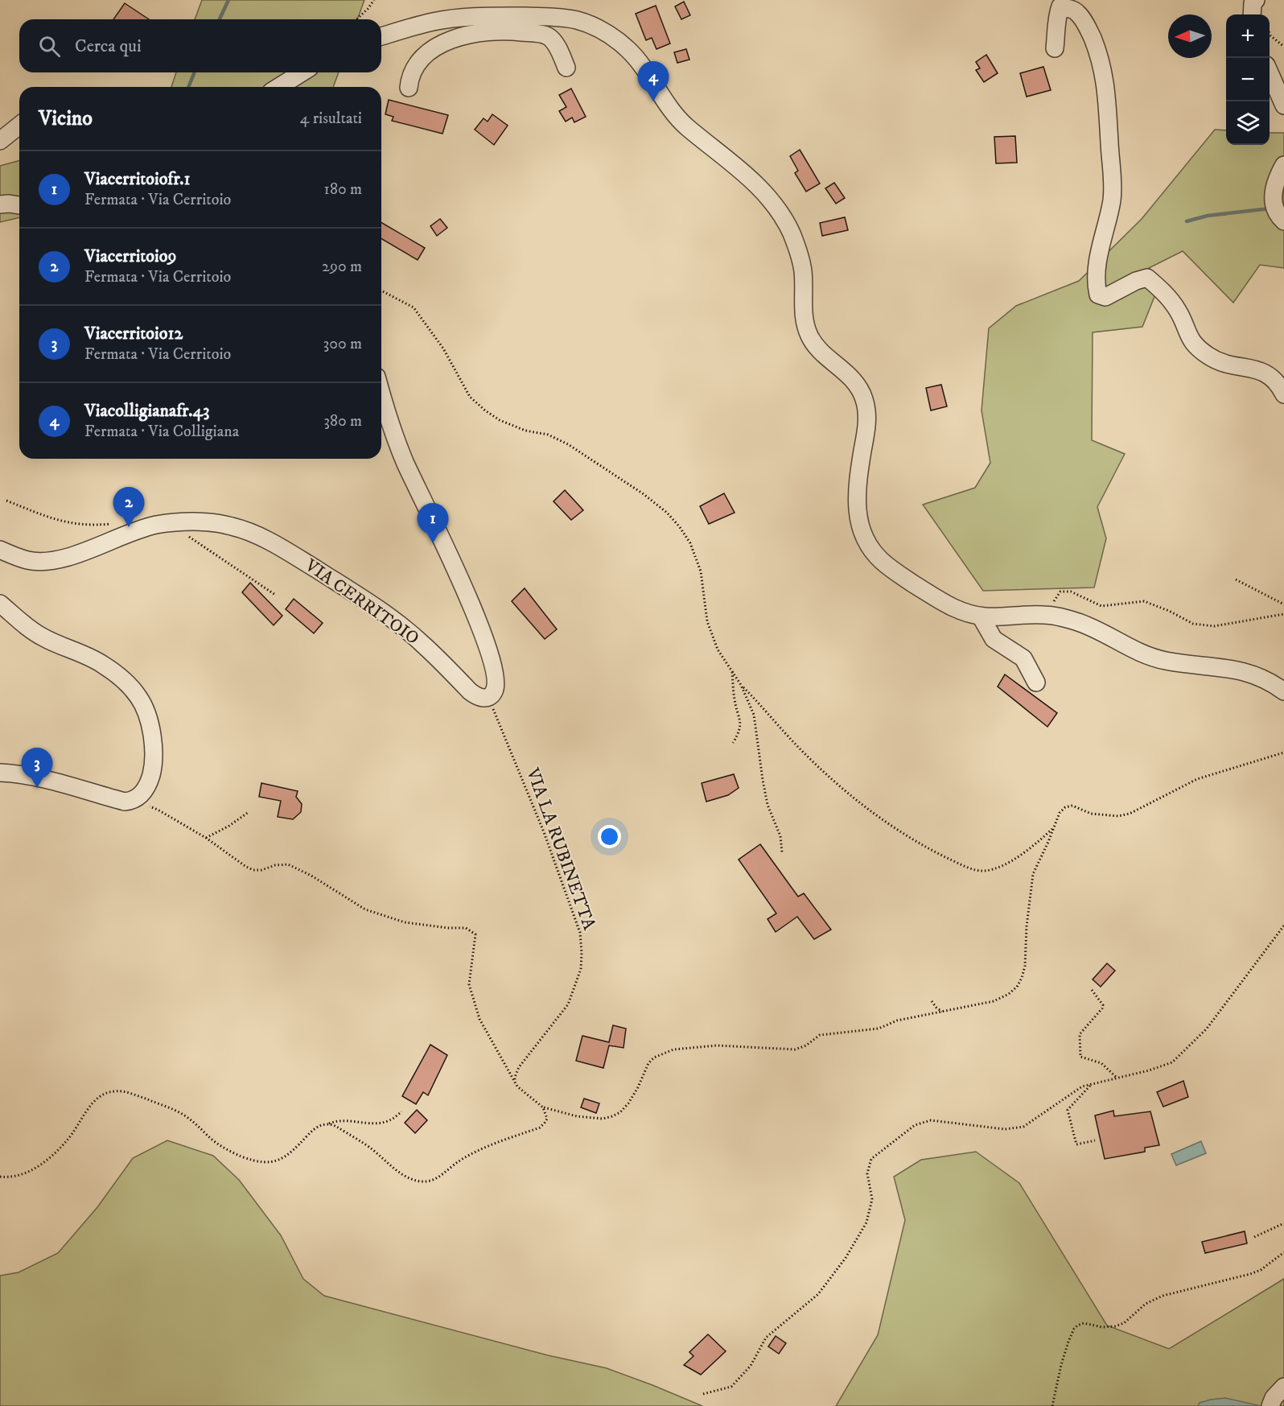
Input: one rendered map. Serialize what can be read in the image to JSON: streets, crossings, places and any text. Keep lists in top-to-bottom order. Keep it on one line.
{"streets":{"street":["VIA CERRITOIO"],"path":["VIA LA RUBINETTA"]},"crossings":[["VIA CERRITOIO","VIA LA RUBINETTA"]],"north":"left","page":{"map_buttons":["+","−"],"search":"Cerca qui","pins":["4","2","1","3"],"heading":["Vicino","4 risultati"],"list":[{"mark":"1","name":"Viacerritoiofr.1","note":"Fermata · Via Cerritoio","value":"180 m"},{"mark":"2","name":"Viacerritoio9","note":"Fermata · Via Cerritoio","value":"290 m"},{"mark":"3","name":"Viacerritoio12","note":"Fermata · Via Cerritoio","value":"300 m"},{"mark":"4","name":"Viacolligianafr.43","note":"Fermata · Via Colligiana","value":"380 m"}]}}
